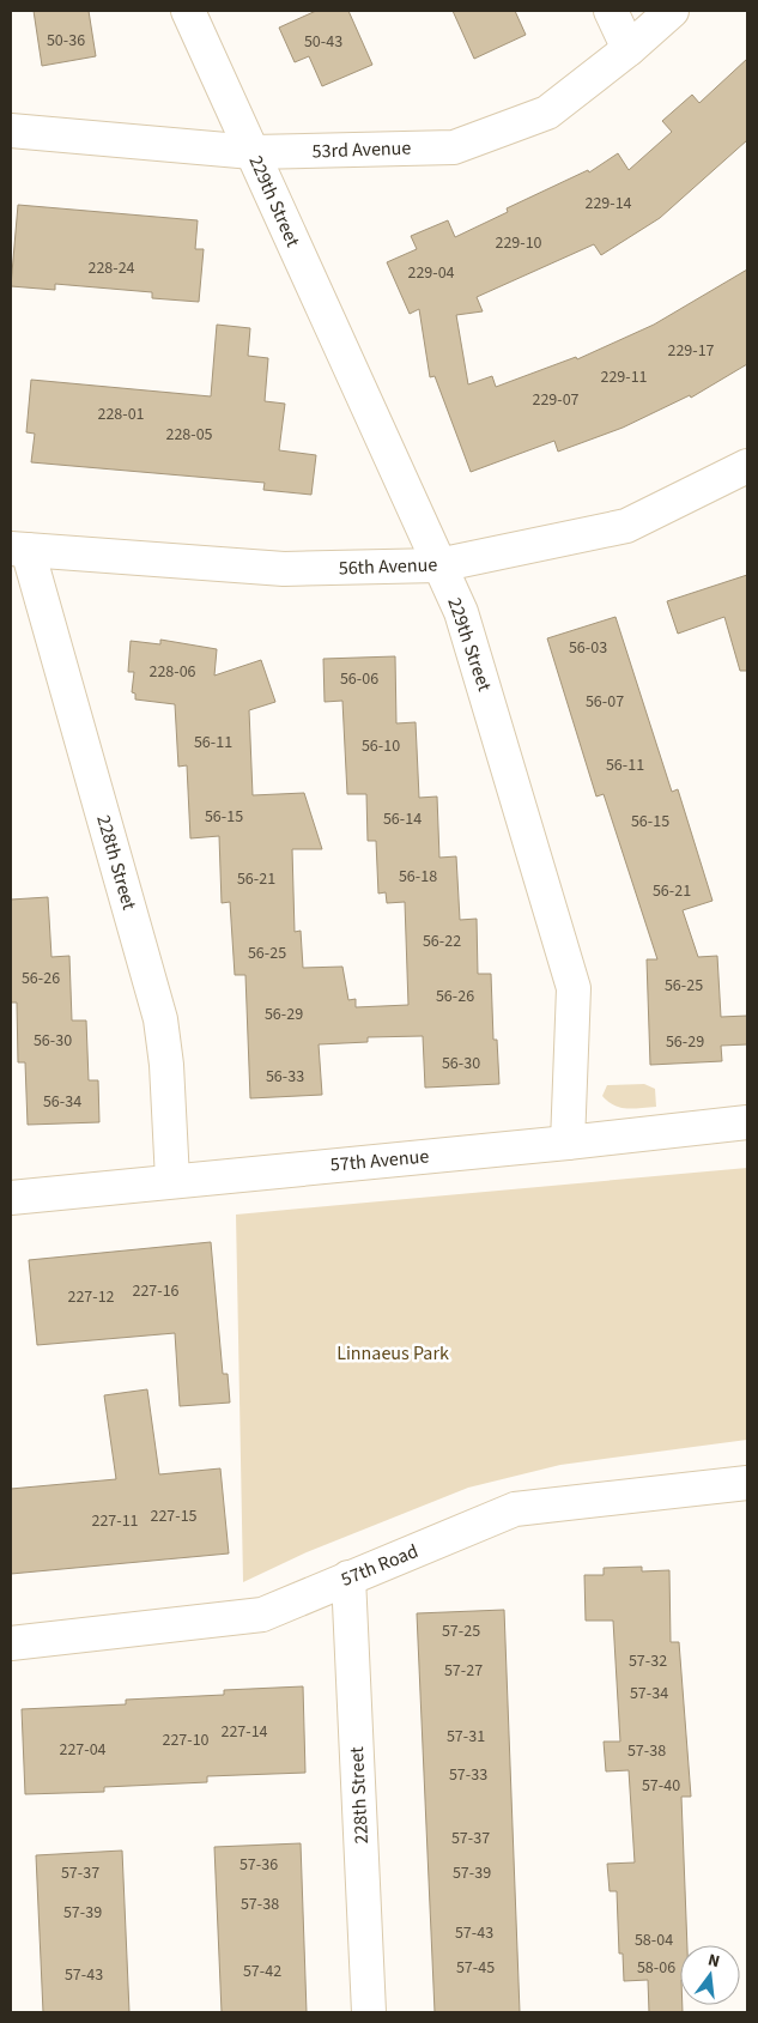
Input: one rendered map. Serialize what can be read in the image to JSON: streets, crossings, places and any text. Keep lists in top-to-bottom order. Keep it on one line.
{"streets":{"street":["53rd Avenue","229th Street","56th Avenue","228th Street","57th Avenue","57th Road"]},"crossings":[["53rd Avenue","229th Street"],["229th Street","56th Avenue"],["229th Street","57th Avenue"],["56th Avenue","228th Street"],["228th Street","57th Avenue"],["228th Street","57th Road"]],"parks":["Linnaeus Park"],"house_numbers":["50-36","50-43","229-14","229-10","228-24","229-04","229-17","229-11","229-07","228-01","228-05","56-03","228-06","56-06","56-07","56-11","56-10","56-11","56-15","56-14","56-15","56-18","56-21","56-21","56-22","56-25","56-26","56-25","56-26","56-29","56-30","56-29","56-30","56-33","56-34","227-16","227-12","227-15","227-11","57-25","57-32","57-27","57-34","227-14","57-31","227-10","227-04","57-38","57-33","57-40","57-37","57-36","57-37","57-39","57-38","57-39","57-43","58-04","57-45","58-06","57-42","57-43"],"north":"top"}
